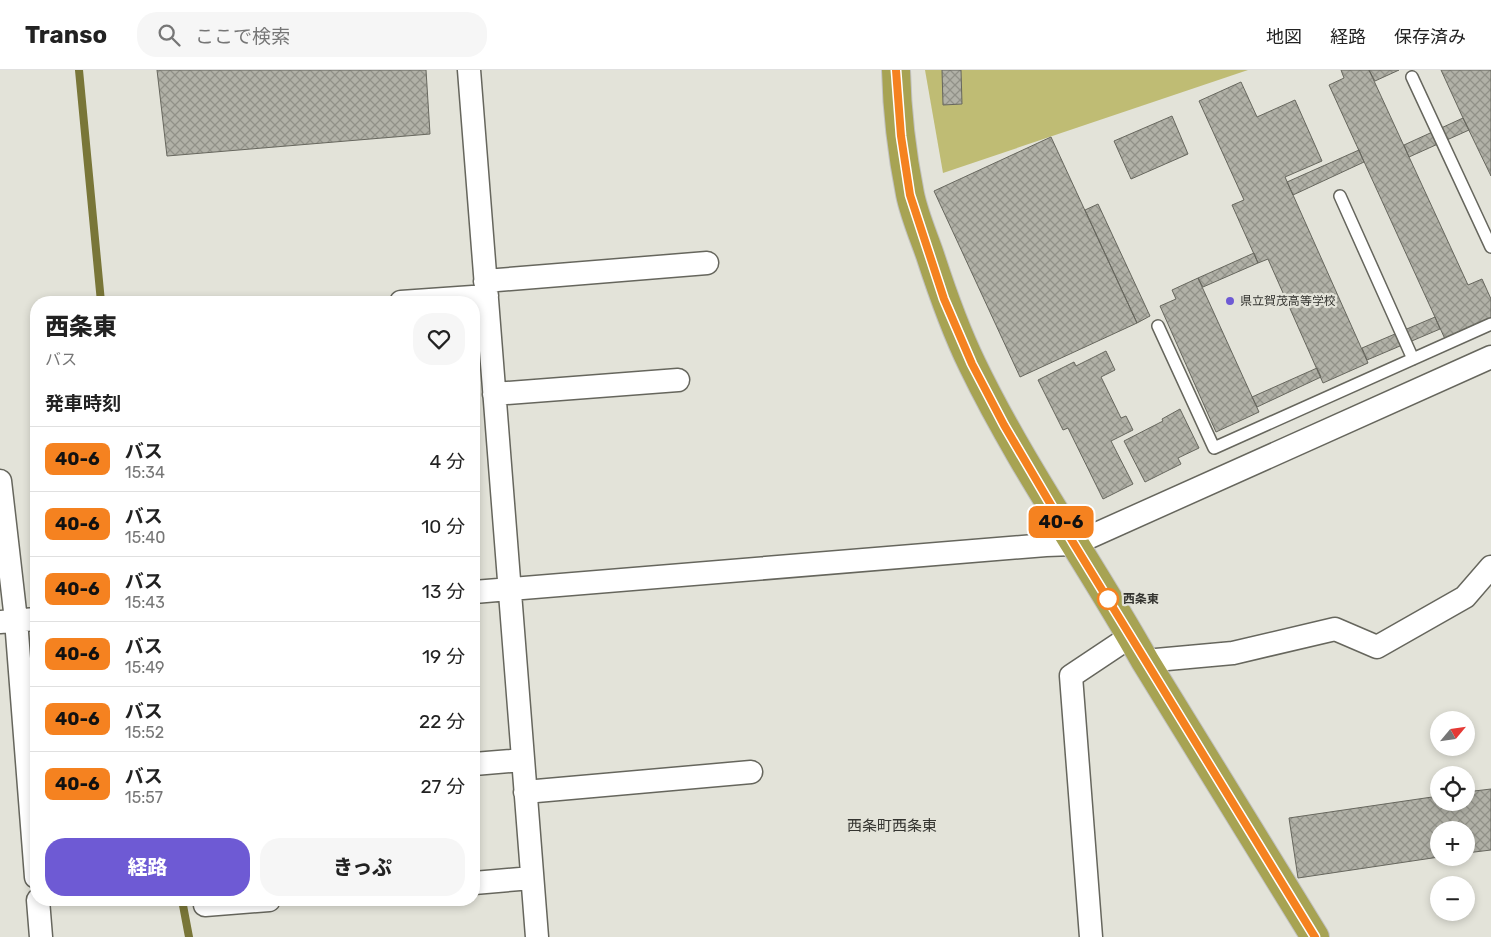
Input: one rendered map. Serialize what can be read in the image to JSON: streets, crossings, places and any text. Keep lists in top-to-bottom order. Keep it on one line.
{"districts":["西条町西条東"],"places":["県立賀茂高等学校","西条東"],"lines":["bus line 40-6"],"north":"top right","page":{"header":"Transo","search":"ここで検索","nav":["地図","経路","保存済み"],"on_map":"40-6","heading":[["西条東","バス"],"発車時刻"],"list":[{"mark":"40-6","name":"バス","note":"15:34","value":"4 分"},{"mark":"40-6","name":"バス","note":"15:40","value":"10 分"},{"mark":"40-6","name":"バス","note":"15:43","value":"13 分"},{"mark":"40-6","name":"バス","note":"15:49","value":"19 分"},{"mark":"40-6","name":"バス","note":"15:52","value":"22 分"},{"mark":"40-6","name":"バス","note":"15:57","value":"27 分"}],"map_buttons":["+","−"],"buttons":["経路","きっぷ"]}}
